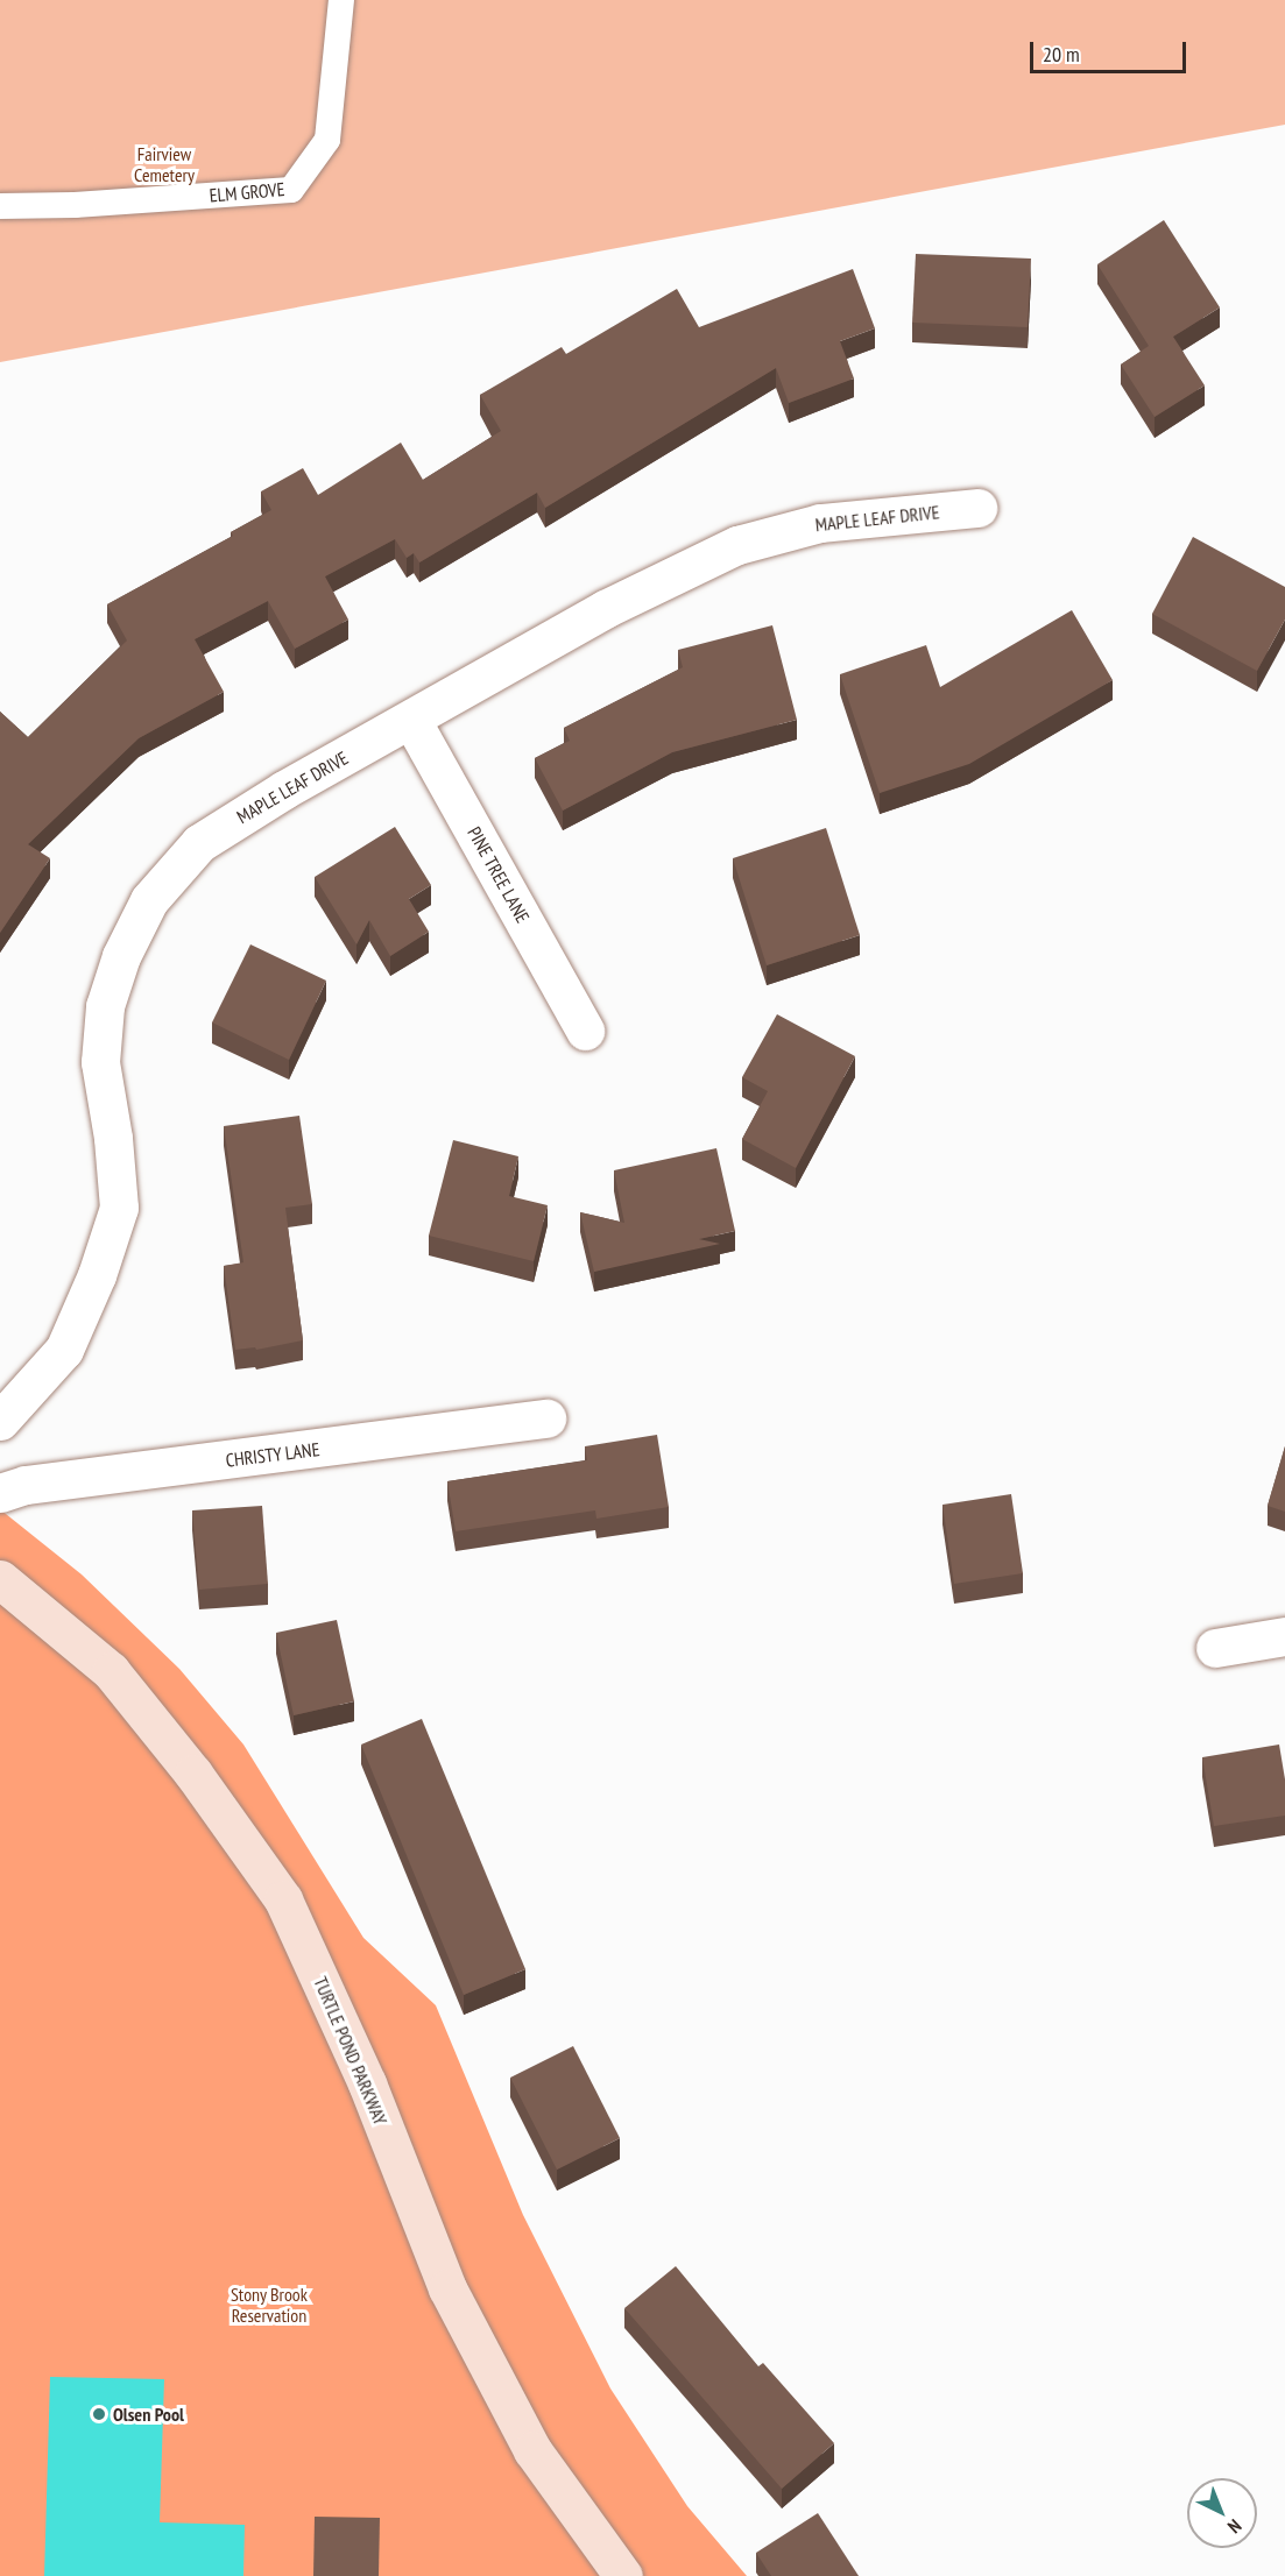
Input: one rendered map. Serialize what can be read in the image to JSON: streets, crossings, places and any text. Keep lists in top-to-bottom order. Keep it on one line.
{"streets":{"main road":["TURTLE POND PARKWAY"],"street":["MAPLE LEAF DRIVE","PINE TREE LANE","CHRISTY LANE"],"lane":["ELM GROVE"]},"crossings":[["MAPLE LEAF DRIVE","PINE TREE LANE"]],"parks":["Fairview Cemetery","Stony Brook Reservation"],"places":["Olsen Pool"],"scale_bar":"20 m","north":"bottom right"}
